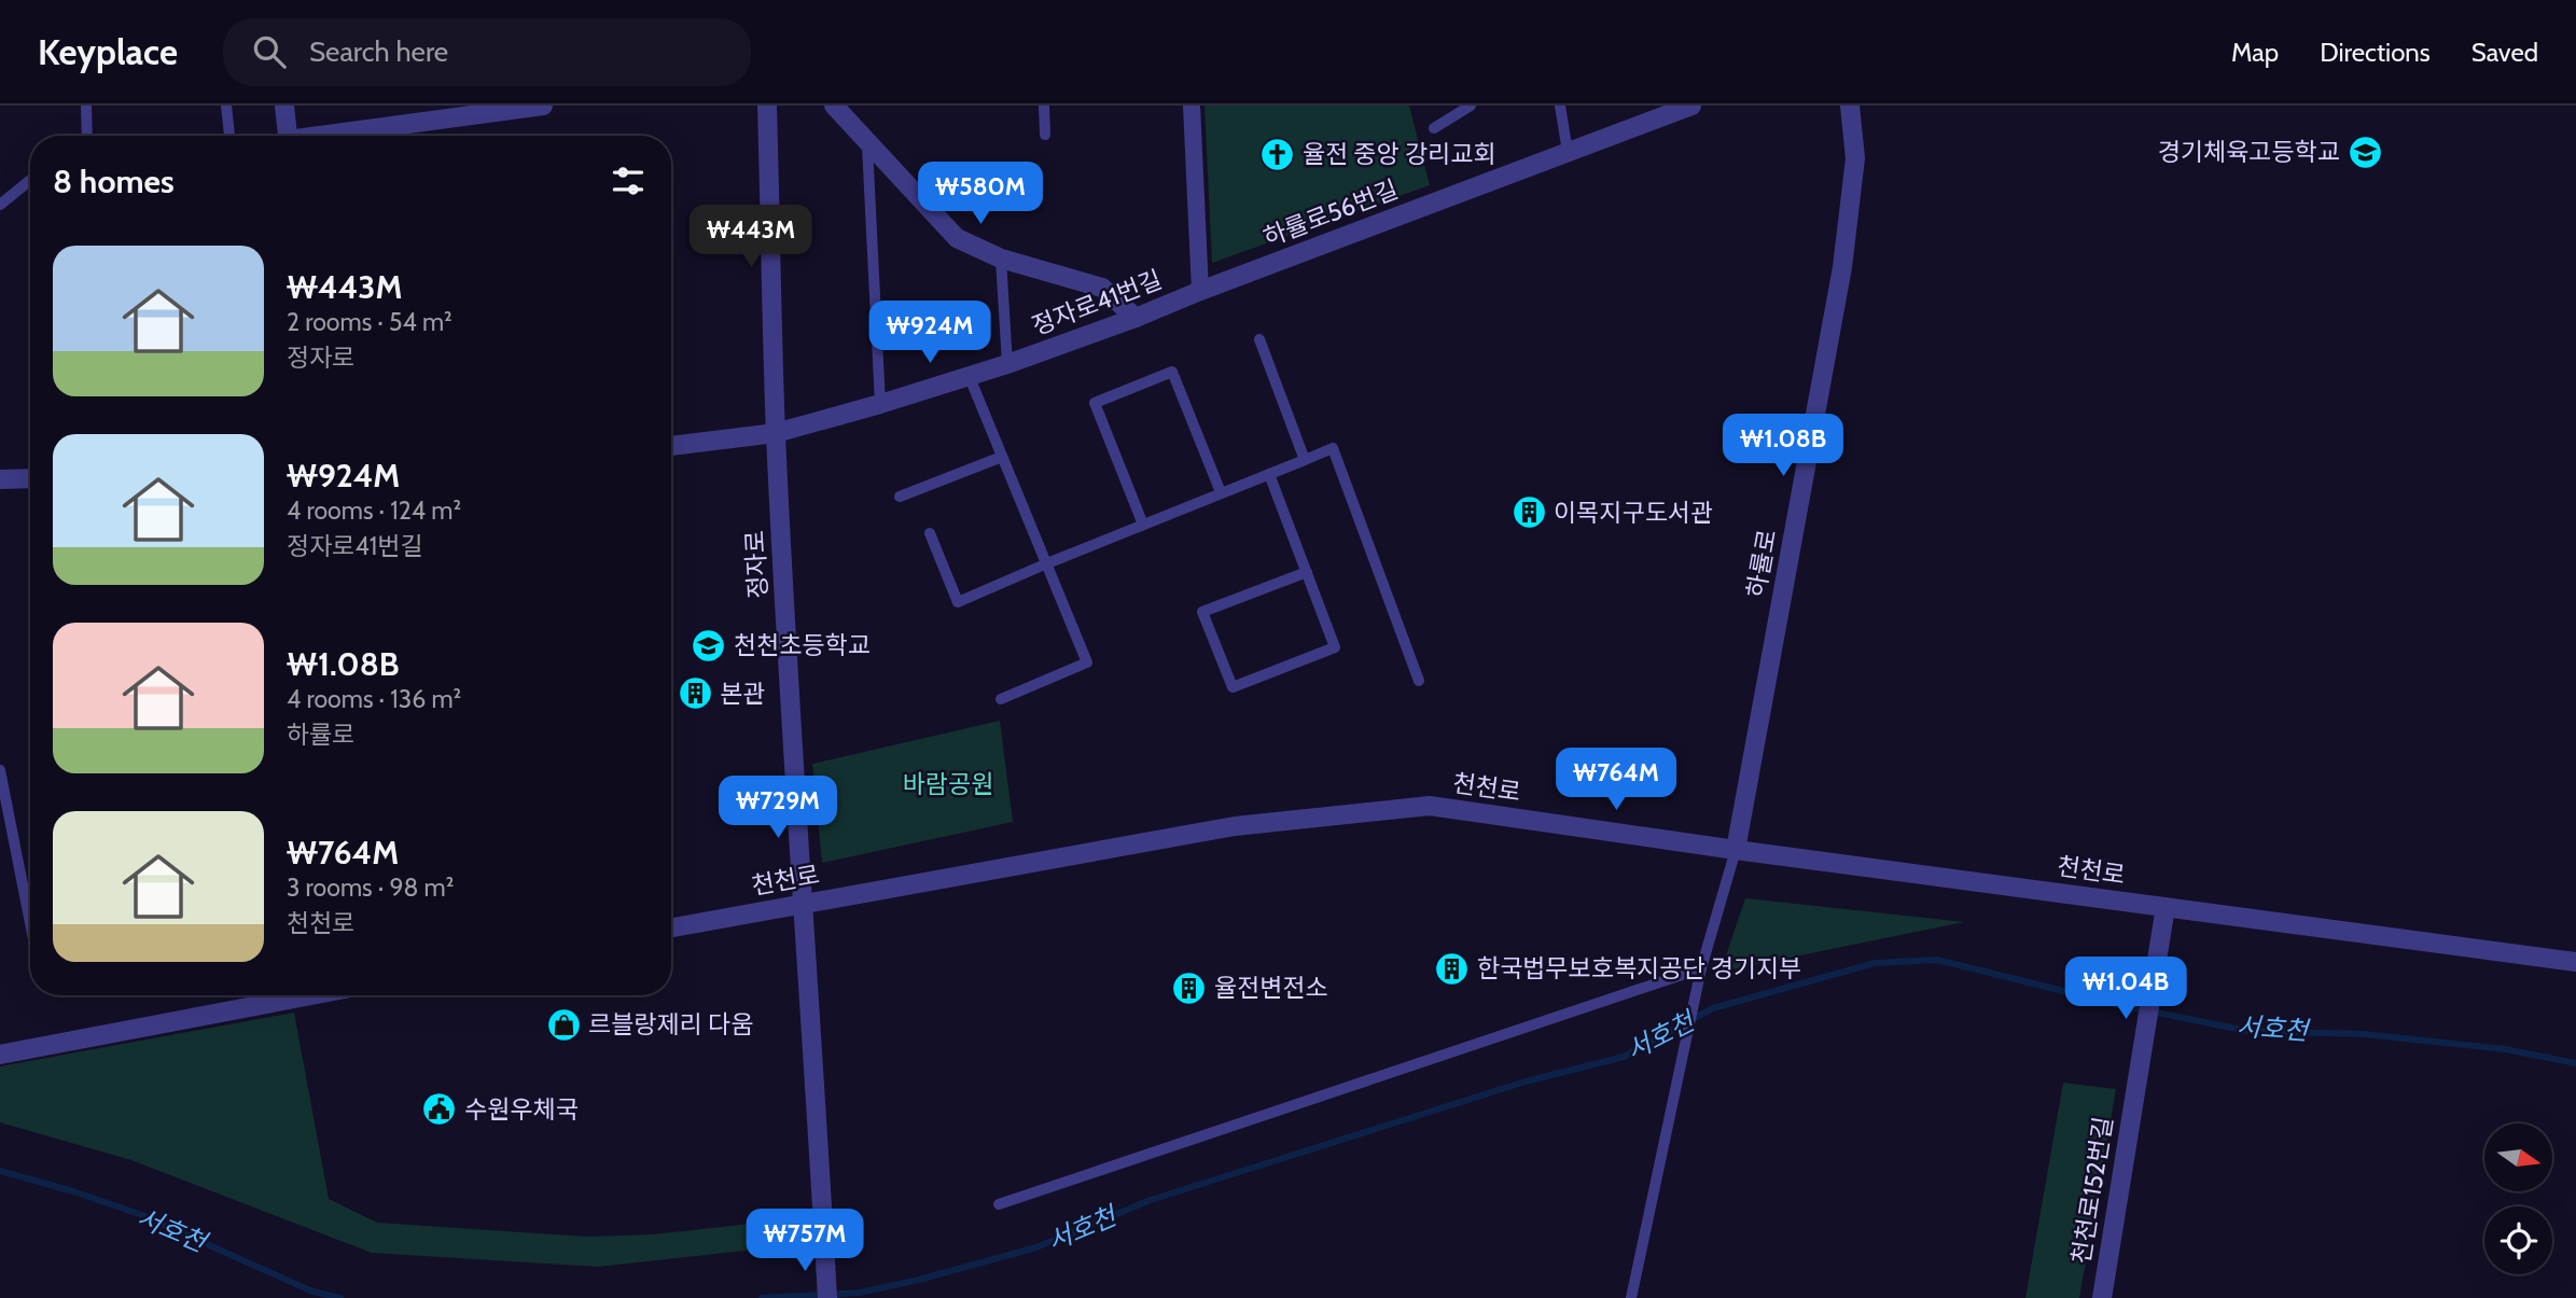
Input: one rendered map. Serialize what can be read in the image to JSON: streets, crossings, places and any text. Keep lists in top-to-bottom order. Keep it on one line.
{"streets":{"street":["하률로56번길","정자로41번길","하률로","정자로","천천로","천천로152번길"]},"crossings":[["하률로56번길","정자로41번길"],["정자로41번길","정자로"],["하률로","천천로"],["정자로","천천로"],["천천로","천천로152번길"]],"water":["서호천"],"parks":["바람공원"],"places":{"school or university":["경기체육고등학교","천천초등학교"],"church":["율전 중앙 강리교회"],"building":["이목지구도서관","본관","한국법무보호복지공단 경기지부","율전변전소"],"shop":["르블랑제리 다움"],"public building":["수원우체국"]},"north":"right","page":{"header":"Keyplace","search":"Search here","nav":["Map","Directions","Saved"],"heading":"8 homes","price":["₩580M","₩443M","₩924M","₩1.08B","₩764M","₩729M","₩1.04B","₩757M"],"list":[{"name":"₩443M","note":"2 rooms · 54 m² · 정자로"},{"name":"₩924M","note":"4 rooms · 124 m² · 정자로41번길"},{"name":"₩1.08B","note":"4 rooms · 136 m² · 하률로"},{"name":"₩764M","note":"3 rooms · 98 m² · 천천로"}]}}
